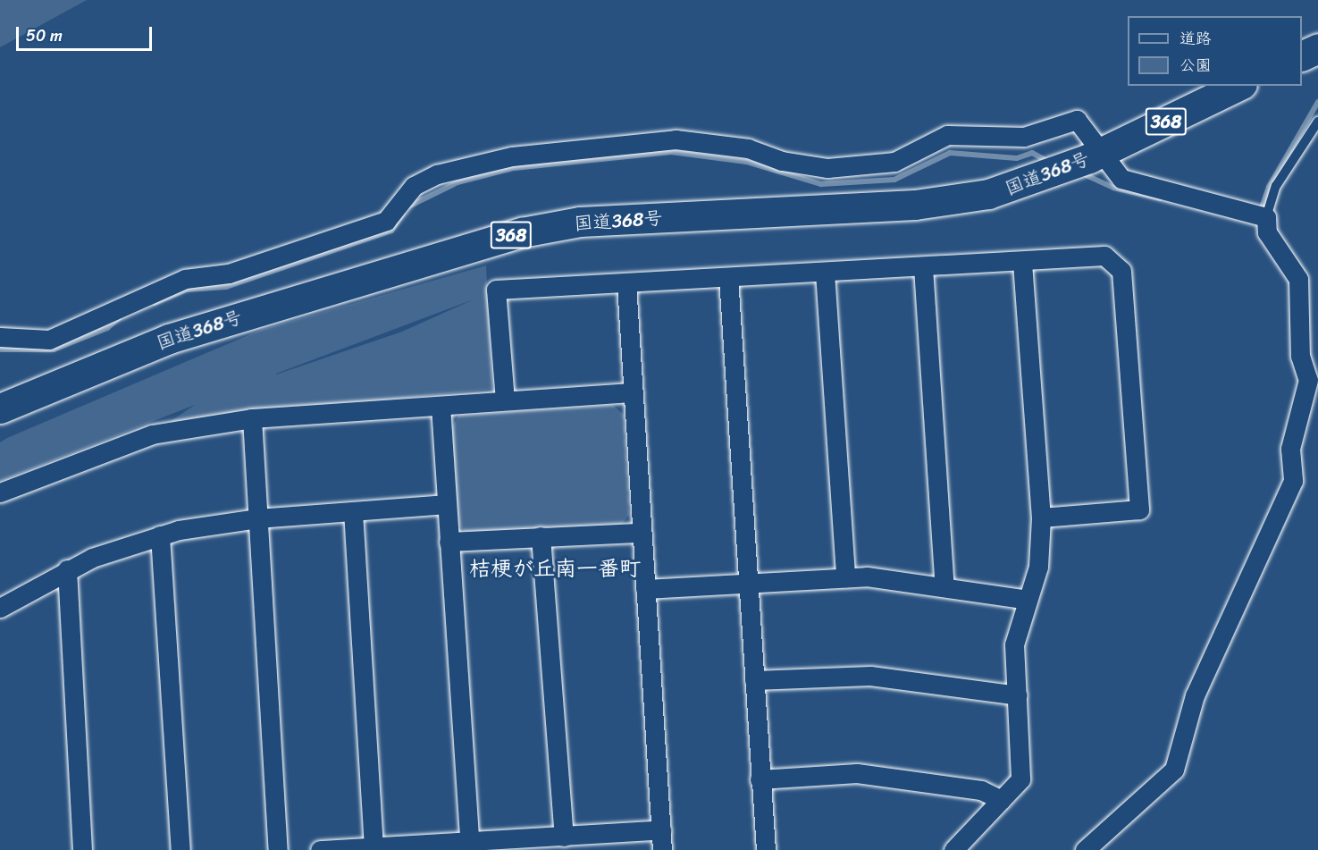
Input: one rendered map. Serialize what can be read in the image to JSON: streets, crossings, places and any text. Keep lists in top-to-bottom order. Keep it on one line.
{"streets":{"highway":["368","国道368号"]},"districts":["桔梗が丘南一番町"],"legend":["道路","公園"],"scale_bar":"50 m"}
